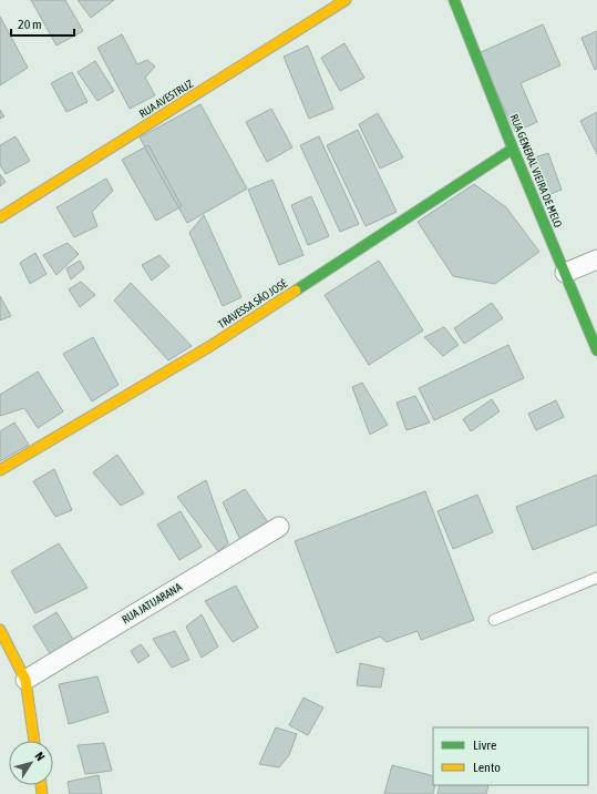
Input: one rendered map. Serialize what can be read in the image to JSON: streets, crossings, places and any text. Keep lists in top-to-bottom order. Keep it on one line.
{"streets":{"street":["RUA AVESTRUZ","RUA GENERAL VIEIRA DE MELO","TRAVESSA SÃO JOSÉ","RUA JATUARANA"]},"crossings":[["RUA GENERAL VIEIRA DE MELO","TRAVESSA SÃO JOSÉ"]],"legend":["Livre","Lento"],"scale_bar":"20 m","north":"top right"}
